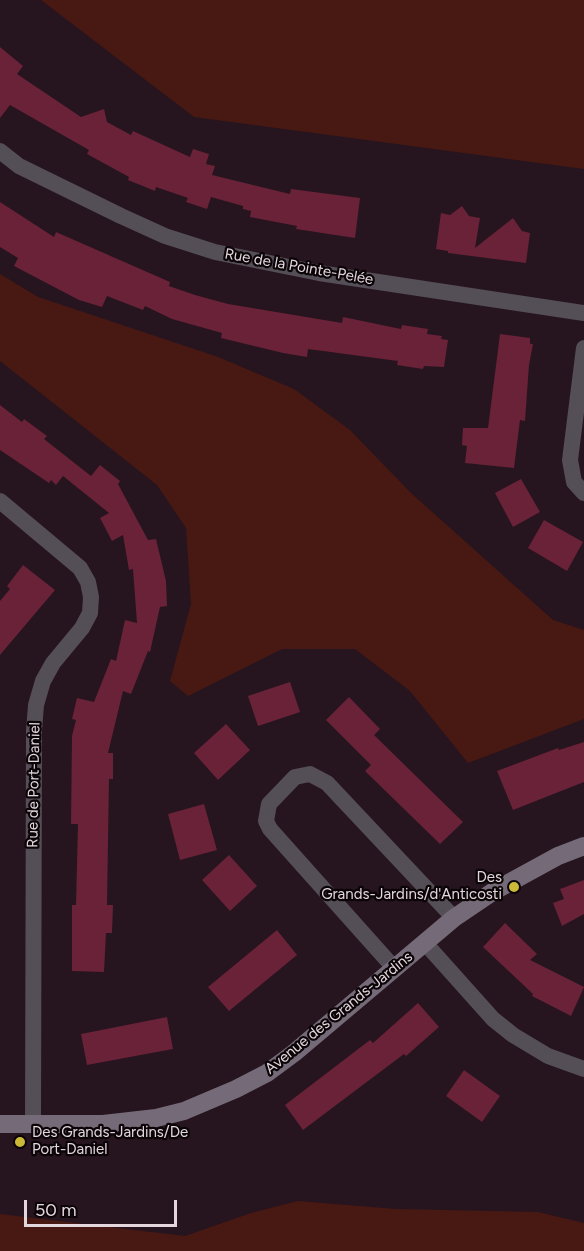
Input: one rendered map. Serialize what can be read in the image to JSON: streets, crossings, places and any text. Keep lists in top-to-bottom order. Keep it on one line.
{"streets":{"street":["Rue de la Pointe-Pelée","Rue de Port-Daniel","Avenue des Grands-Jardins"]},"crossings":[["Rue de Port-Daniel","Avenue des Grands-Jardins"]],"places":["Des Grands-Jardins/d'Anticosti","Des Grands-Jardins/De Port-Daniel"],"scale_bar":"50 m"}
